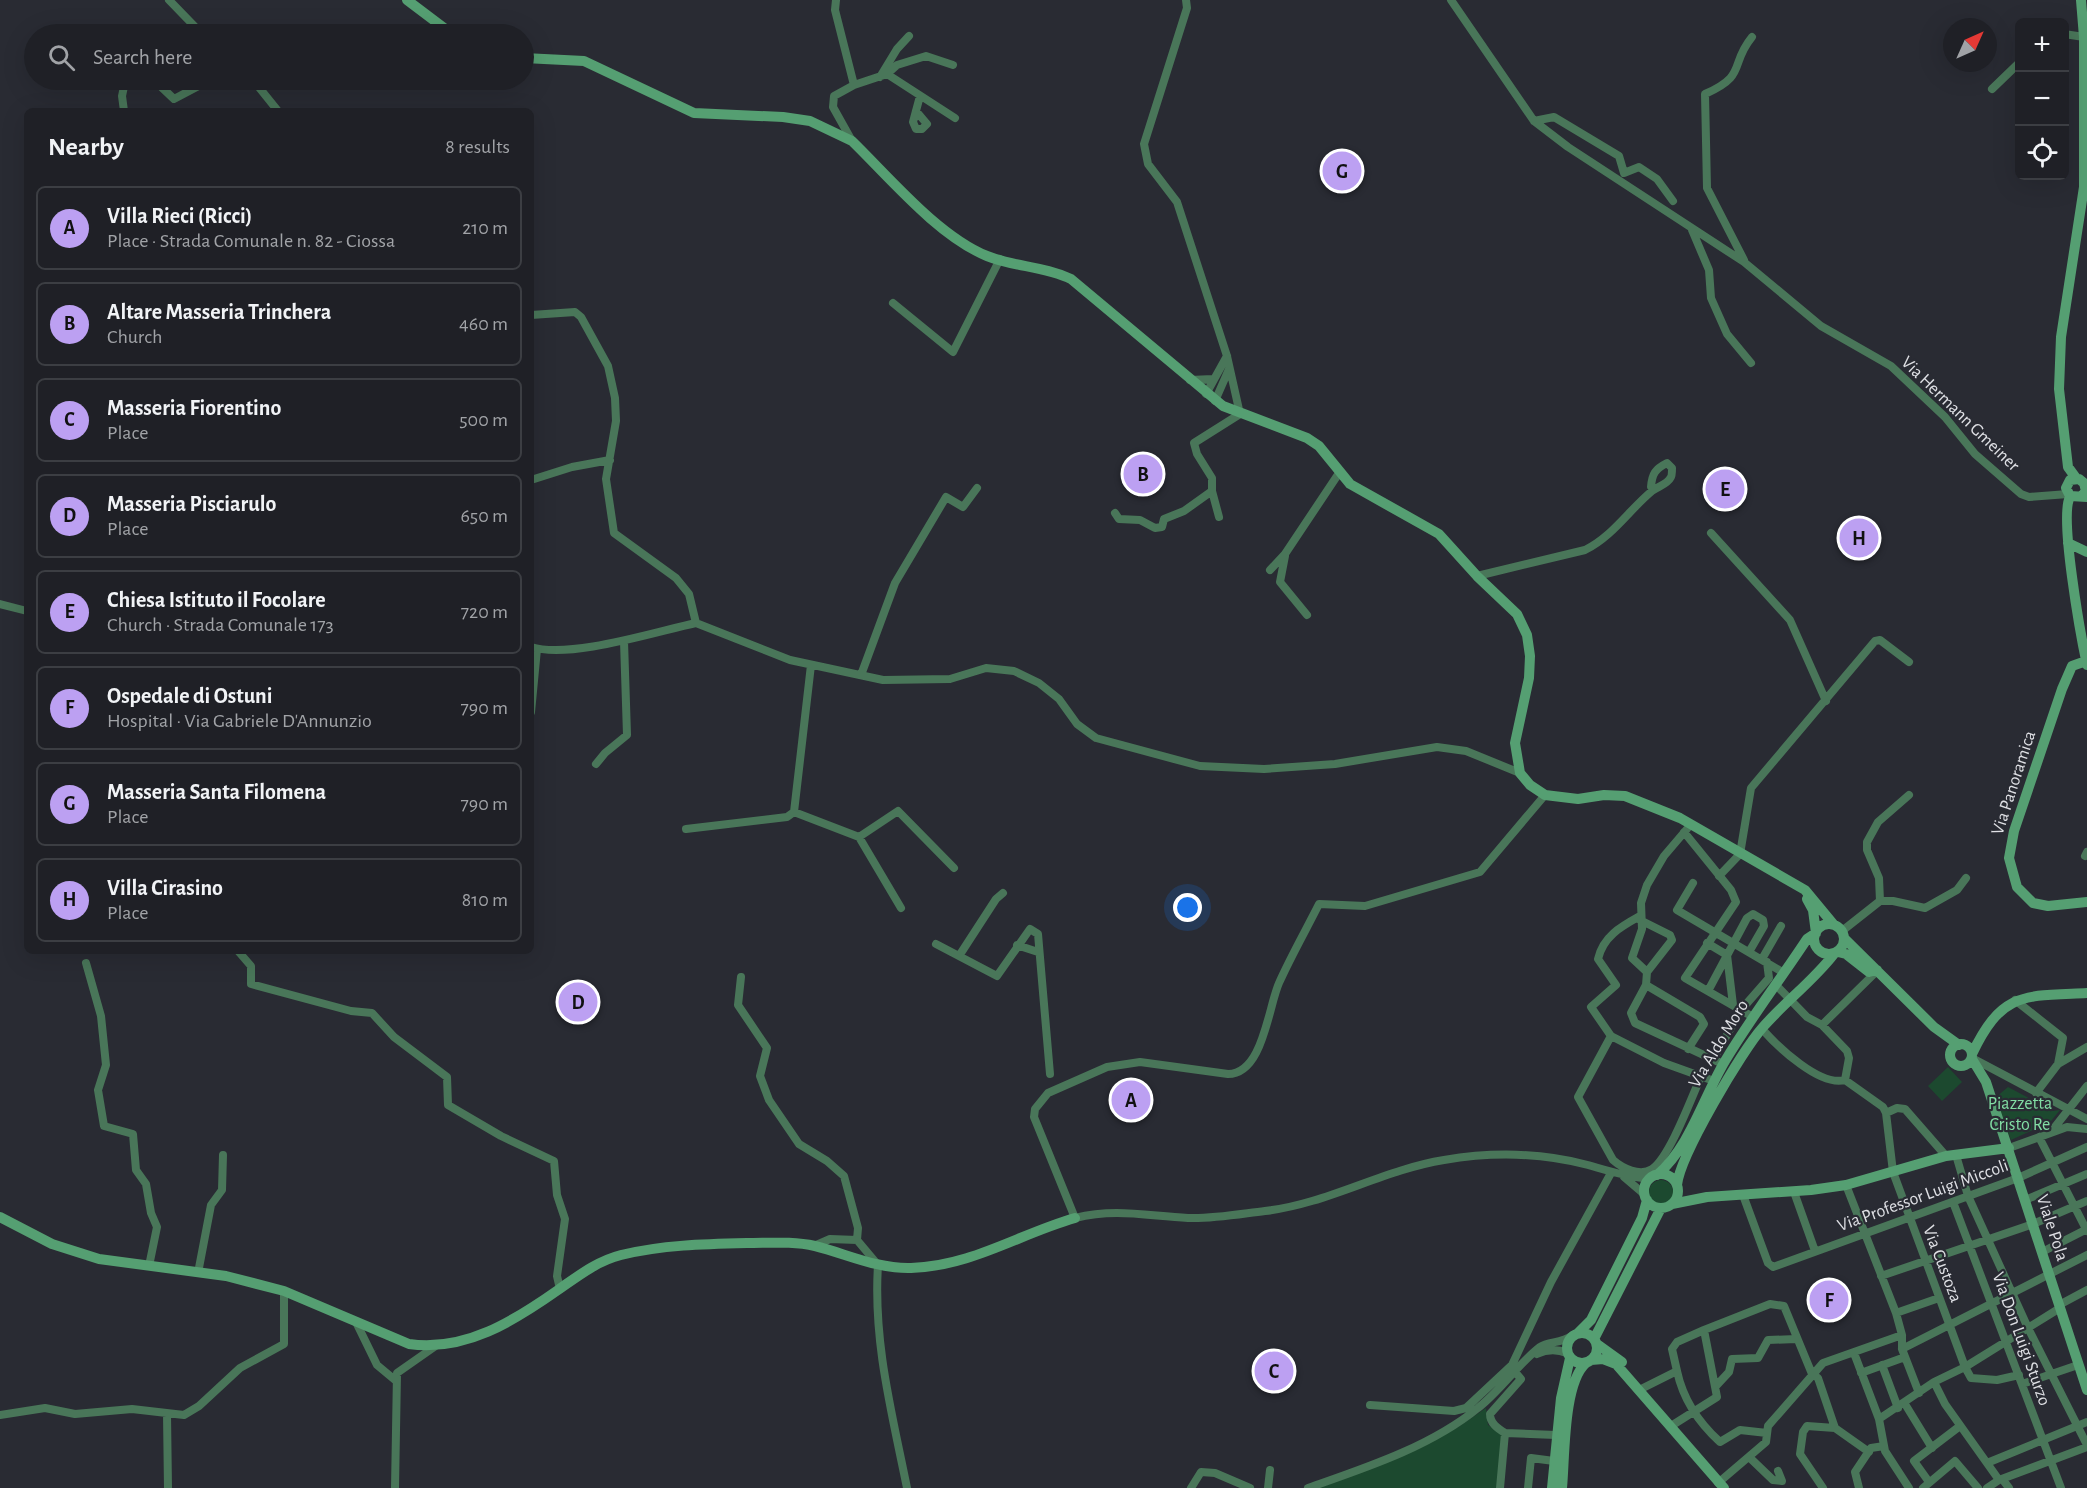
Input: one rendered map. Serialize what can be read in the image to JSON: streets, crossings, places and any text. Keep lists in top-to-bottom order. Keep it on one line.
{"streets":{"main road":["Via Panoramica","Via Aldo Moro","Viale Pola"],"street":["Via Hermann Gmeiner","Via Professor Luigi Miccoli","Via Custoza","Via Don Luigi Sturzo"]},"crossings":[["Via Professor Luigi Miccoli","Viale Pola"],["Via Professor Luigi Miccoli","Via Custoza"],["Via Professor Luigi Miccoli","Via Don Luigi Sturzo"]],"parks":["Piazzetta Cristo Re"],"north":"top right","page":{"map_buttons":["+","−"],"search":"Search here","heading":["Nearby","8 results"],"pins":["G","B","E","H","D","A","F","C"],"list":[{"mark":"A","name":"Villa Rieci (Ricci)","note":"Place · Strada Comunale n. 82 - Ciossa","value":"210 m"},{"mark":"B","name":"Altare Masseria Trinchera","note":"Church","value":"460 m"},{"mark":"C","name":"Masseria Fiorentino","note":"Place","value":"500 m"},{"mark":"D","name":"Masseria Pisciarulo","note":"Place","value":"650 m"},{"mark":"E","name":"Chiesa Istituto il Focolare","note":"Church · Strada Comunale 173","value":"720 m"},{"mark":"F","name":"Ospedale di Ostuni","note":"Hospital · Via Gabriele D'Annunzio","value":"790 m"},{"mark":"G","name":"Masseria Santa Filomena","note":"Place","value":"790 m"},{"mark":"H","name":"Villa Cirasino","note":"Place","value":"810 m"}]}}
